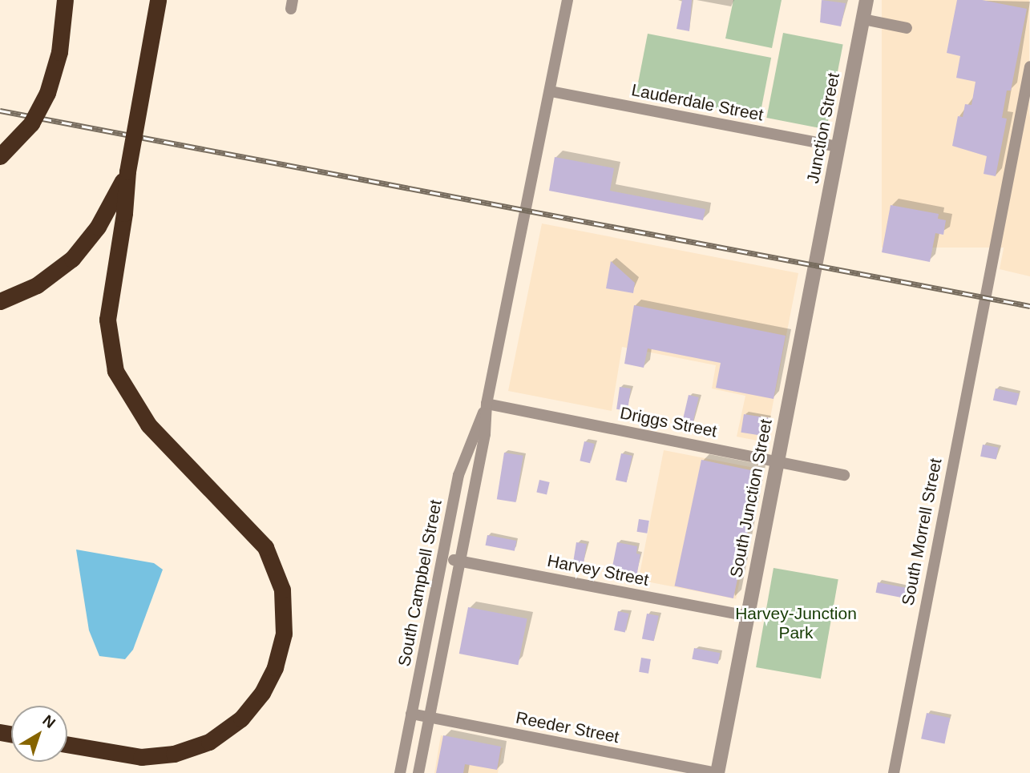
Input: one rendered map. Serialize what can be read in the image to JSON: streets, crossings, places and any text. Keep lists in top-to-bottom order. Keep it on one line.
{"streets":{"street":["Lauderdale Street","Junction Street","Driggs Street","South Junction Street","South Morrell Street","Harvey Street","South Campbell Street","Reeder Street"]},"crossings":[["Lauderdale Street","Junction Street"],["Lauderdale Street","South Campbell Street"],["Junction Street","South Junction Street"],["Driggs Street","South Junction Street"],["Driggs Street","South Campbell Street"],["South Junction Street","Harvey Street"],["South Junction Street","Reeder Street"],["Harvey Street","South Campbell Street"],["South Campbell Street","Reeder Street"]],"parks":["Harvey-Junction Park"],"north":"top right"}
